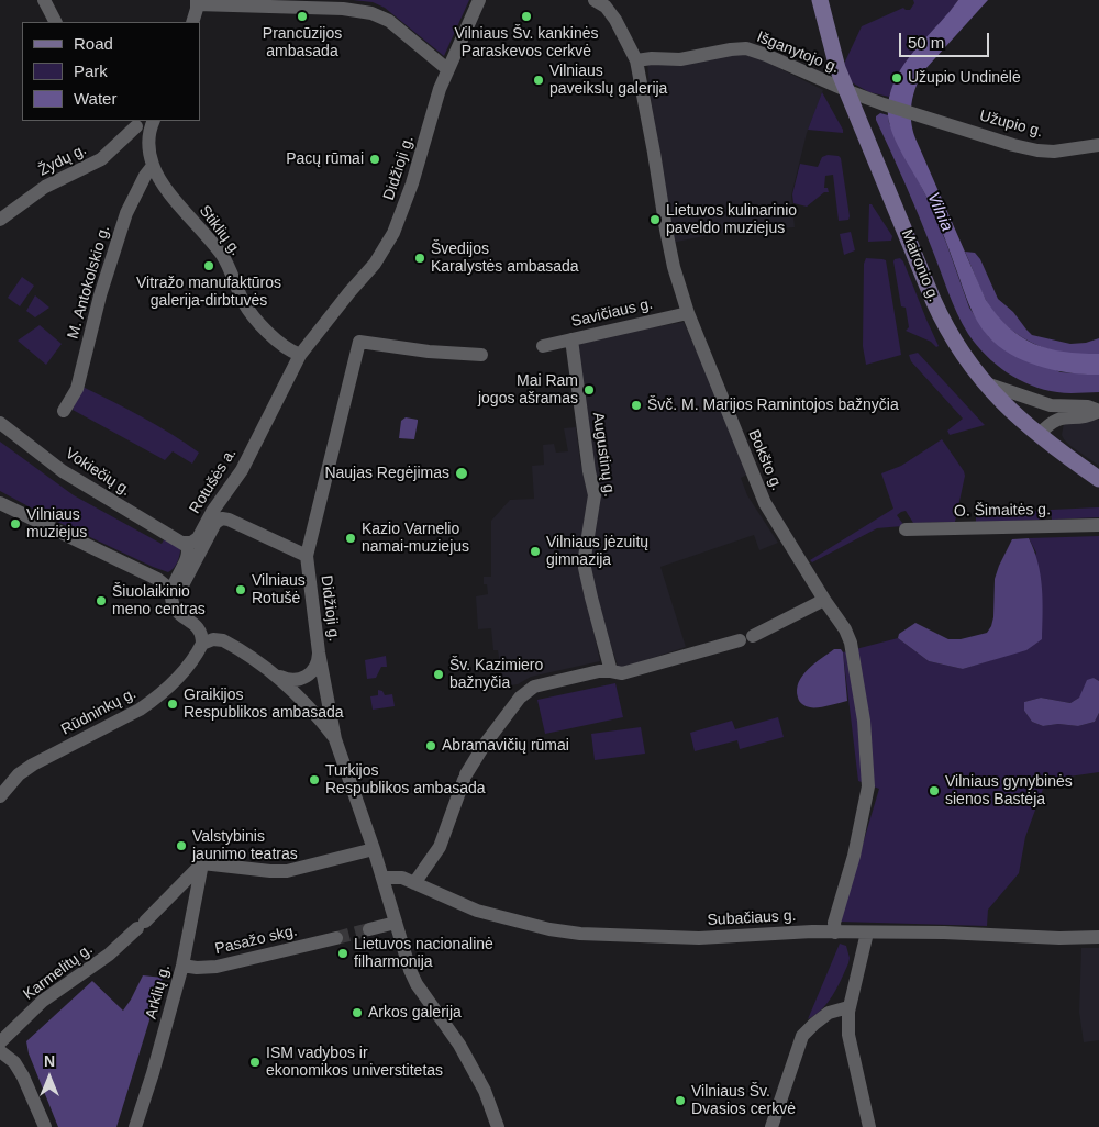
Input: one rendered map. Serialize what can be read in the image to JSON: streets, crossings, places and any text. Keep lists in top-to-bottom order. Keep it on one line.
{"streets":{"main road":["Maironio g."],"street":["Išganytojo g.","Užupio g.","Žydų g.","Didžioji g.","Stiklių g.","M. Antokolskio g.","Savičiaus g.","Augustinų g.","Bokšto g.","Vokiečių g.","Rotušės a.","O. Šimaitės g.","Rūdninkų g.","Subačiaus g.","Pasažo skg.","Karmelitų g.","Arklių g."]},"crossings":[["Išganytojo g.","Užupio g."],["Išganytojo g.","Maironio g."],["Išganytojo g.","Bokšto g."],["Užupio g.","Maironio g."],["Žydų g.","Stiklių g."],["Didžioji g.","Stiklių g."],["Didžioji g.","Rotušės a."],["Didžioji g.","Subačiaus g."],["Stiklių g.","M. Antokolskio g."],["Stiklių g.","Rotušės a."],["Savičiaus g.","Augustinų g."],["Savičiaus g.","Bokšto g."],["Bokšto g.","Subačiaus g."],["Vokiečių g.","Rotušės a."],["Pasažo skg.","Arklių g."],["Karmelitų g.","Arklių g."]],"water":["Vilnia"],"places":["Prancūzijos ambasada","Vilniaus Šv. kankinės Paraskevos cerkvė","Užupio Undinėlė","Vilniaus paveikslų galerija","Pacų rūmai","Lietuvos kulinarinio paveldo muziejus","Švedijos Karalystės ambasada","Vitražo manufaktūros galerija-dirbtuvės","Mai Ram jogos ašramas","Švč. M. Marijos Ramintojos bažnyčia","Naujas Regėjimas","Vilniaus muziejus","Kazio Varnelio namai-muziejus","Vilniaus jėzuitų gimnazija","Vilniaus Rotušė","Šiuolaikinio meno centras","Šv. Kazimiero bažnyčia","Graikijos Respublikos ambasada","Abramavičių rūmai","Turkijos Respublikos ambasada","Vilniaus gynybinės sienos Bastėja","Valstybinis jaunimo teatras","Lietuvos nacionalinė filharmonija","Arkos galerija","ISM vadybos ir ekonomikos universtitetas","Vilniaus Šv. Dvasios cerkvė"],"legend":["Road","Park","Water"],"scale_bar":"50 m","north":"top"}
